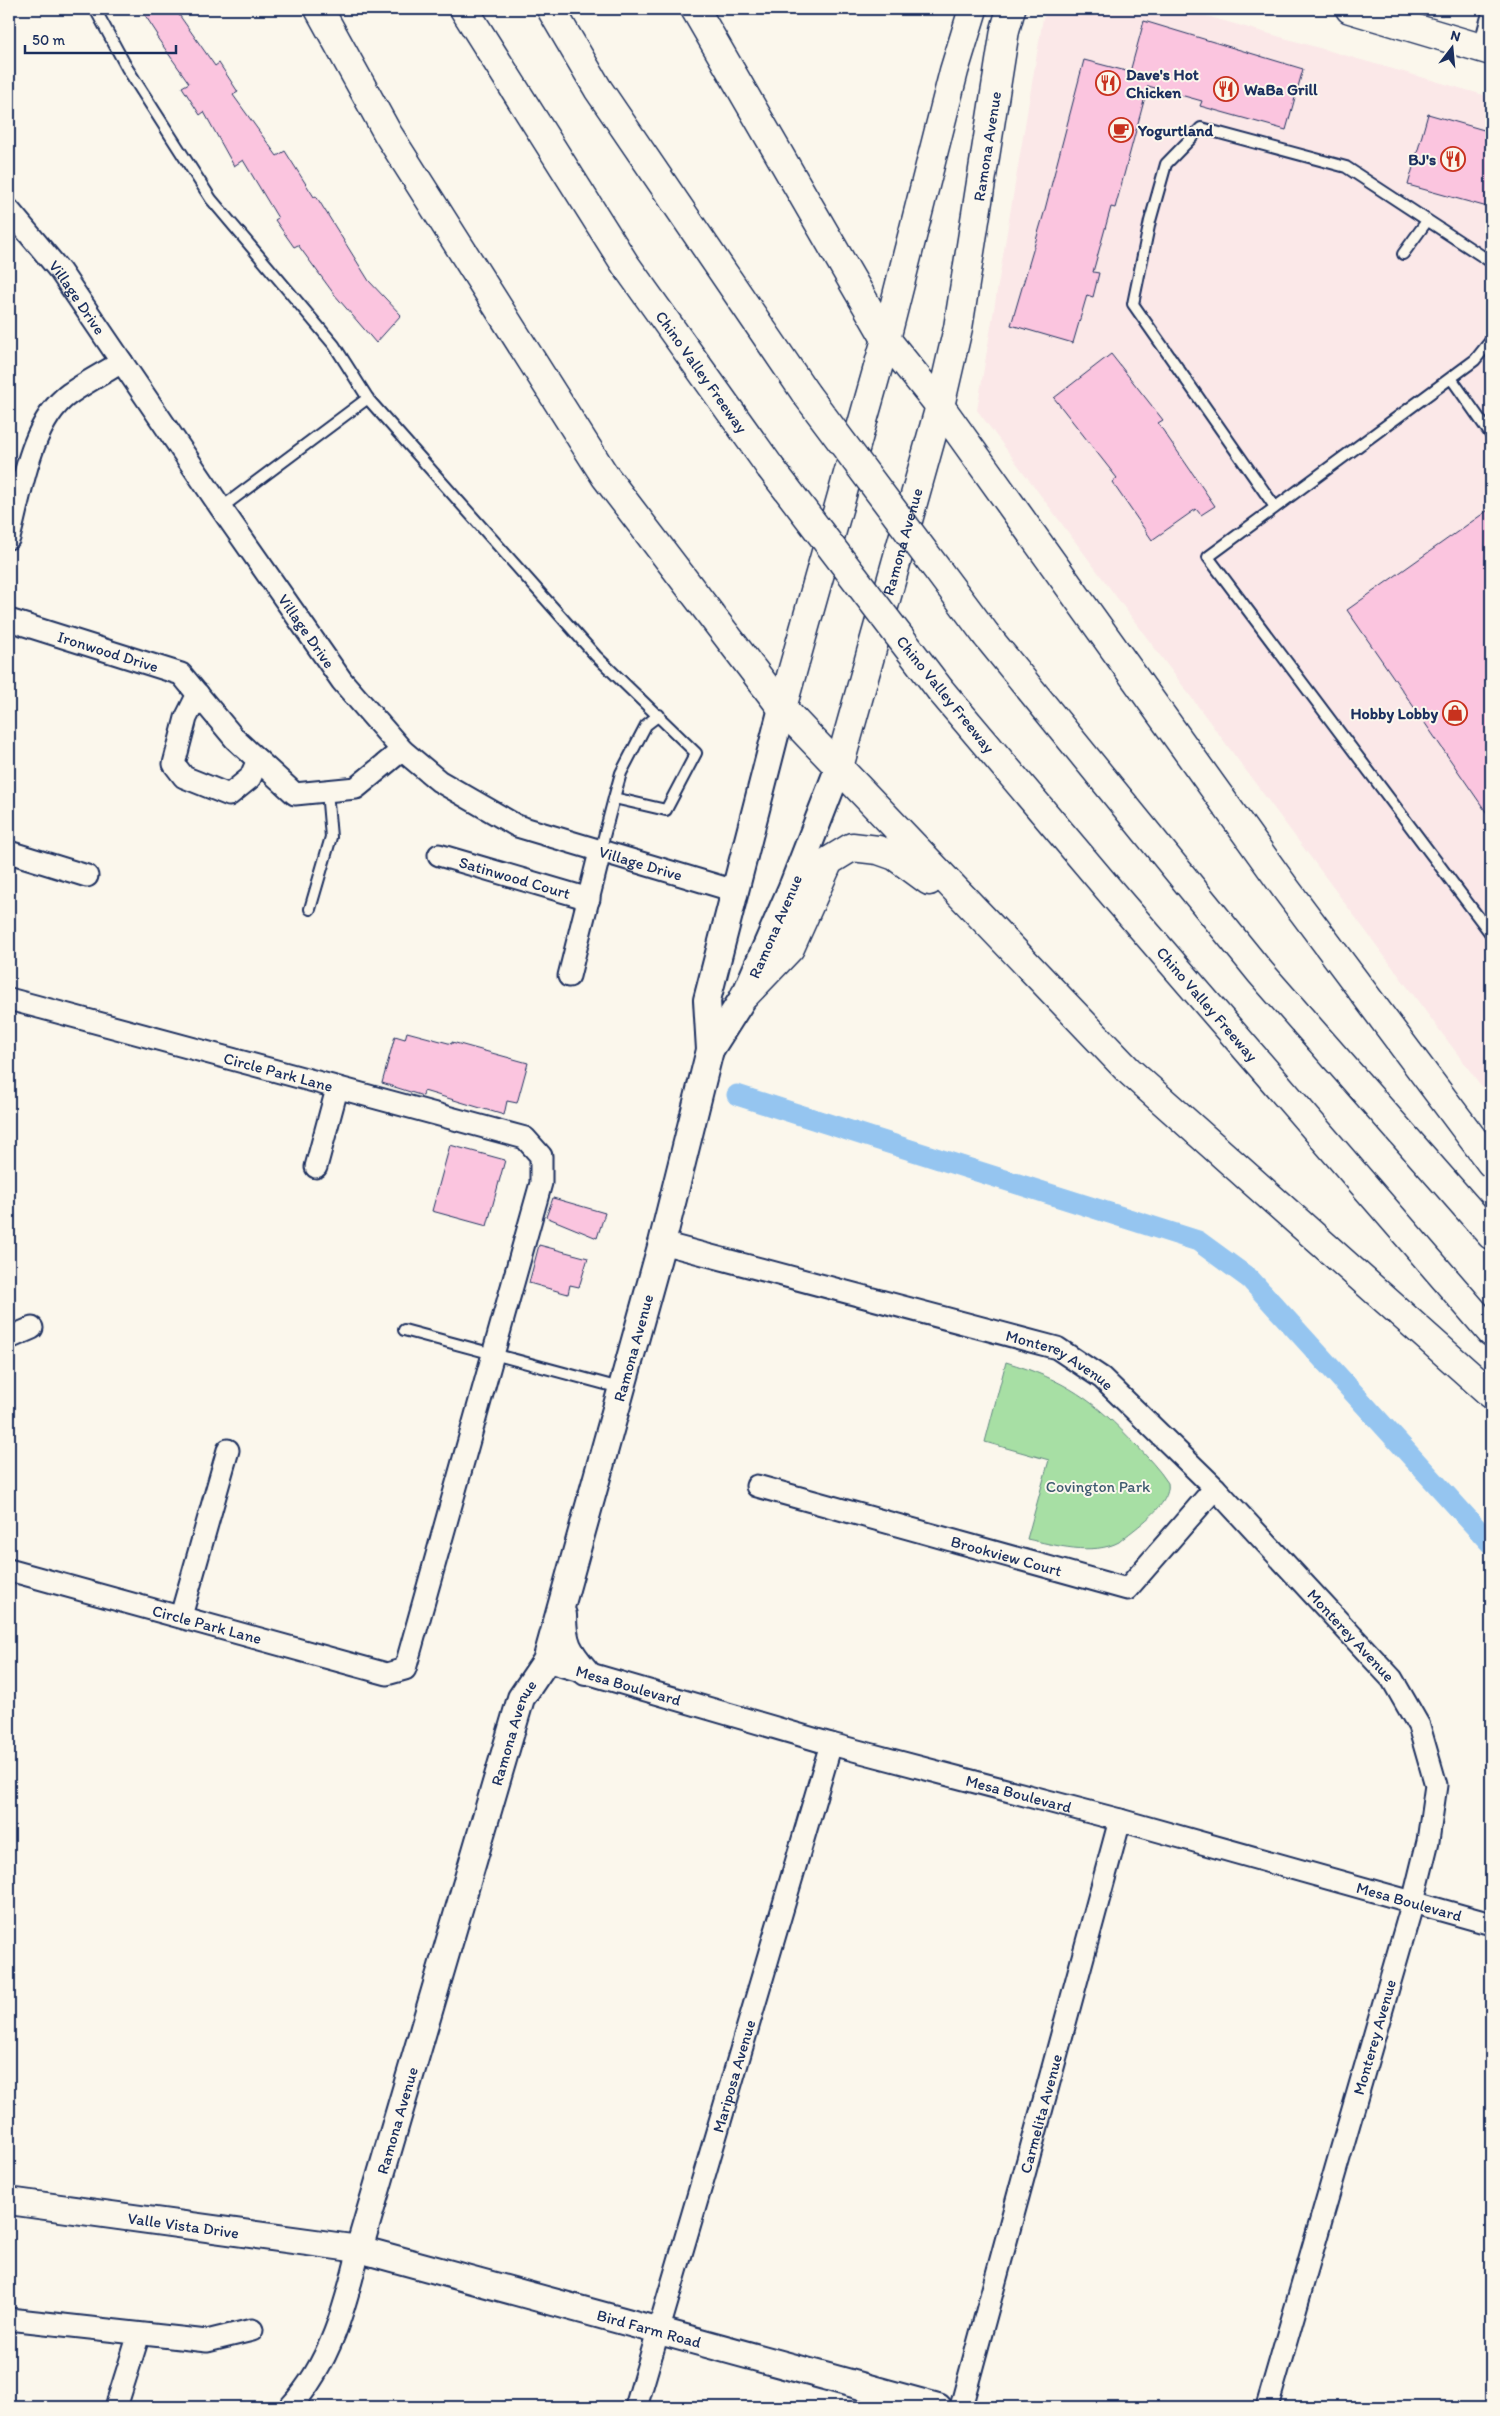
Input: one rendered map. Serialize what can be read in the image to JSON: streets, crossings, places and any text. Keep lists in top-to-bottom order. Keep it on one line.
{"streets":{"main road":["Ramona Avenue","Chino Valley Freeway"],"street":["Village Drive","Ironwood Drive","Satinwood Court","Circle Park Lane","Monterey Avenue","Brookview Court","Mesa Boulevard","Mariposa Avenue","Carmelita Avenue","Valle Vista Drive","Bird Farm Road"]},"crossings":[["Ramona Avenue","Village Drive"],["Ramona Avenue","Monterey Avenue"],["Ramona Avenue","Mesa Boulevard"],["Ramona Avenue","Valle Vista Drive"],["Ramona Avenue","Bird Farm Road"],["Village Drive","Ironwood Drive"],["Village Drive","Satinwood Court"],["Monterey Avenue","Brookview Court"],["Monterey Avenue","Mesa Boulevard"],["Mesa Boulevard","Mariposa Avenue"],["Mesa Boulevard","Carmelita Avenue"],["Mariposa Avenue","Bird Farm Road"],["Valle Vista Drive","Bird Farm Road"]],"parks":["Covington Park"],"places":{"restaurant":["Dave's Hot Chicken","WaBa Grill","BJ's"],"cafe":["Yogurtland"],"shop":["Hobby Lobby"]},"scale_bar":"50 m","north":"top"}
